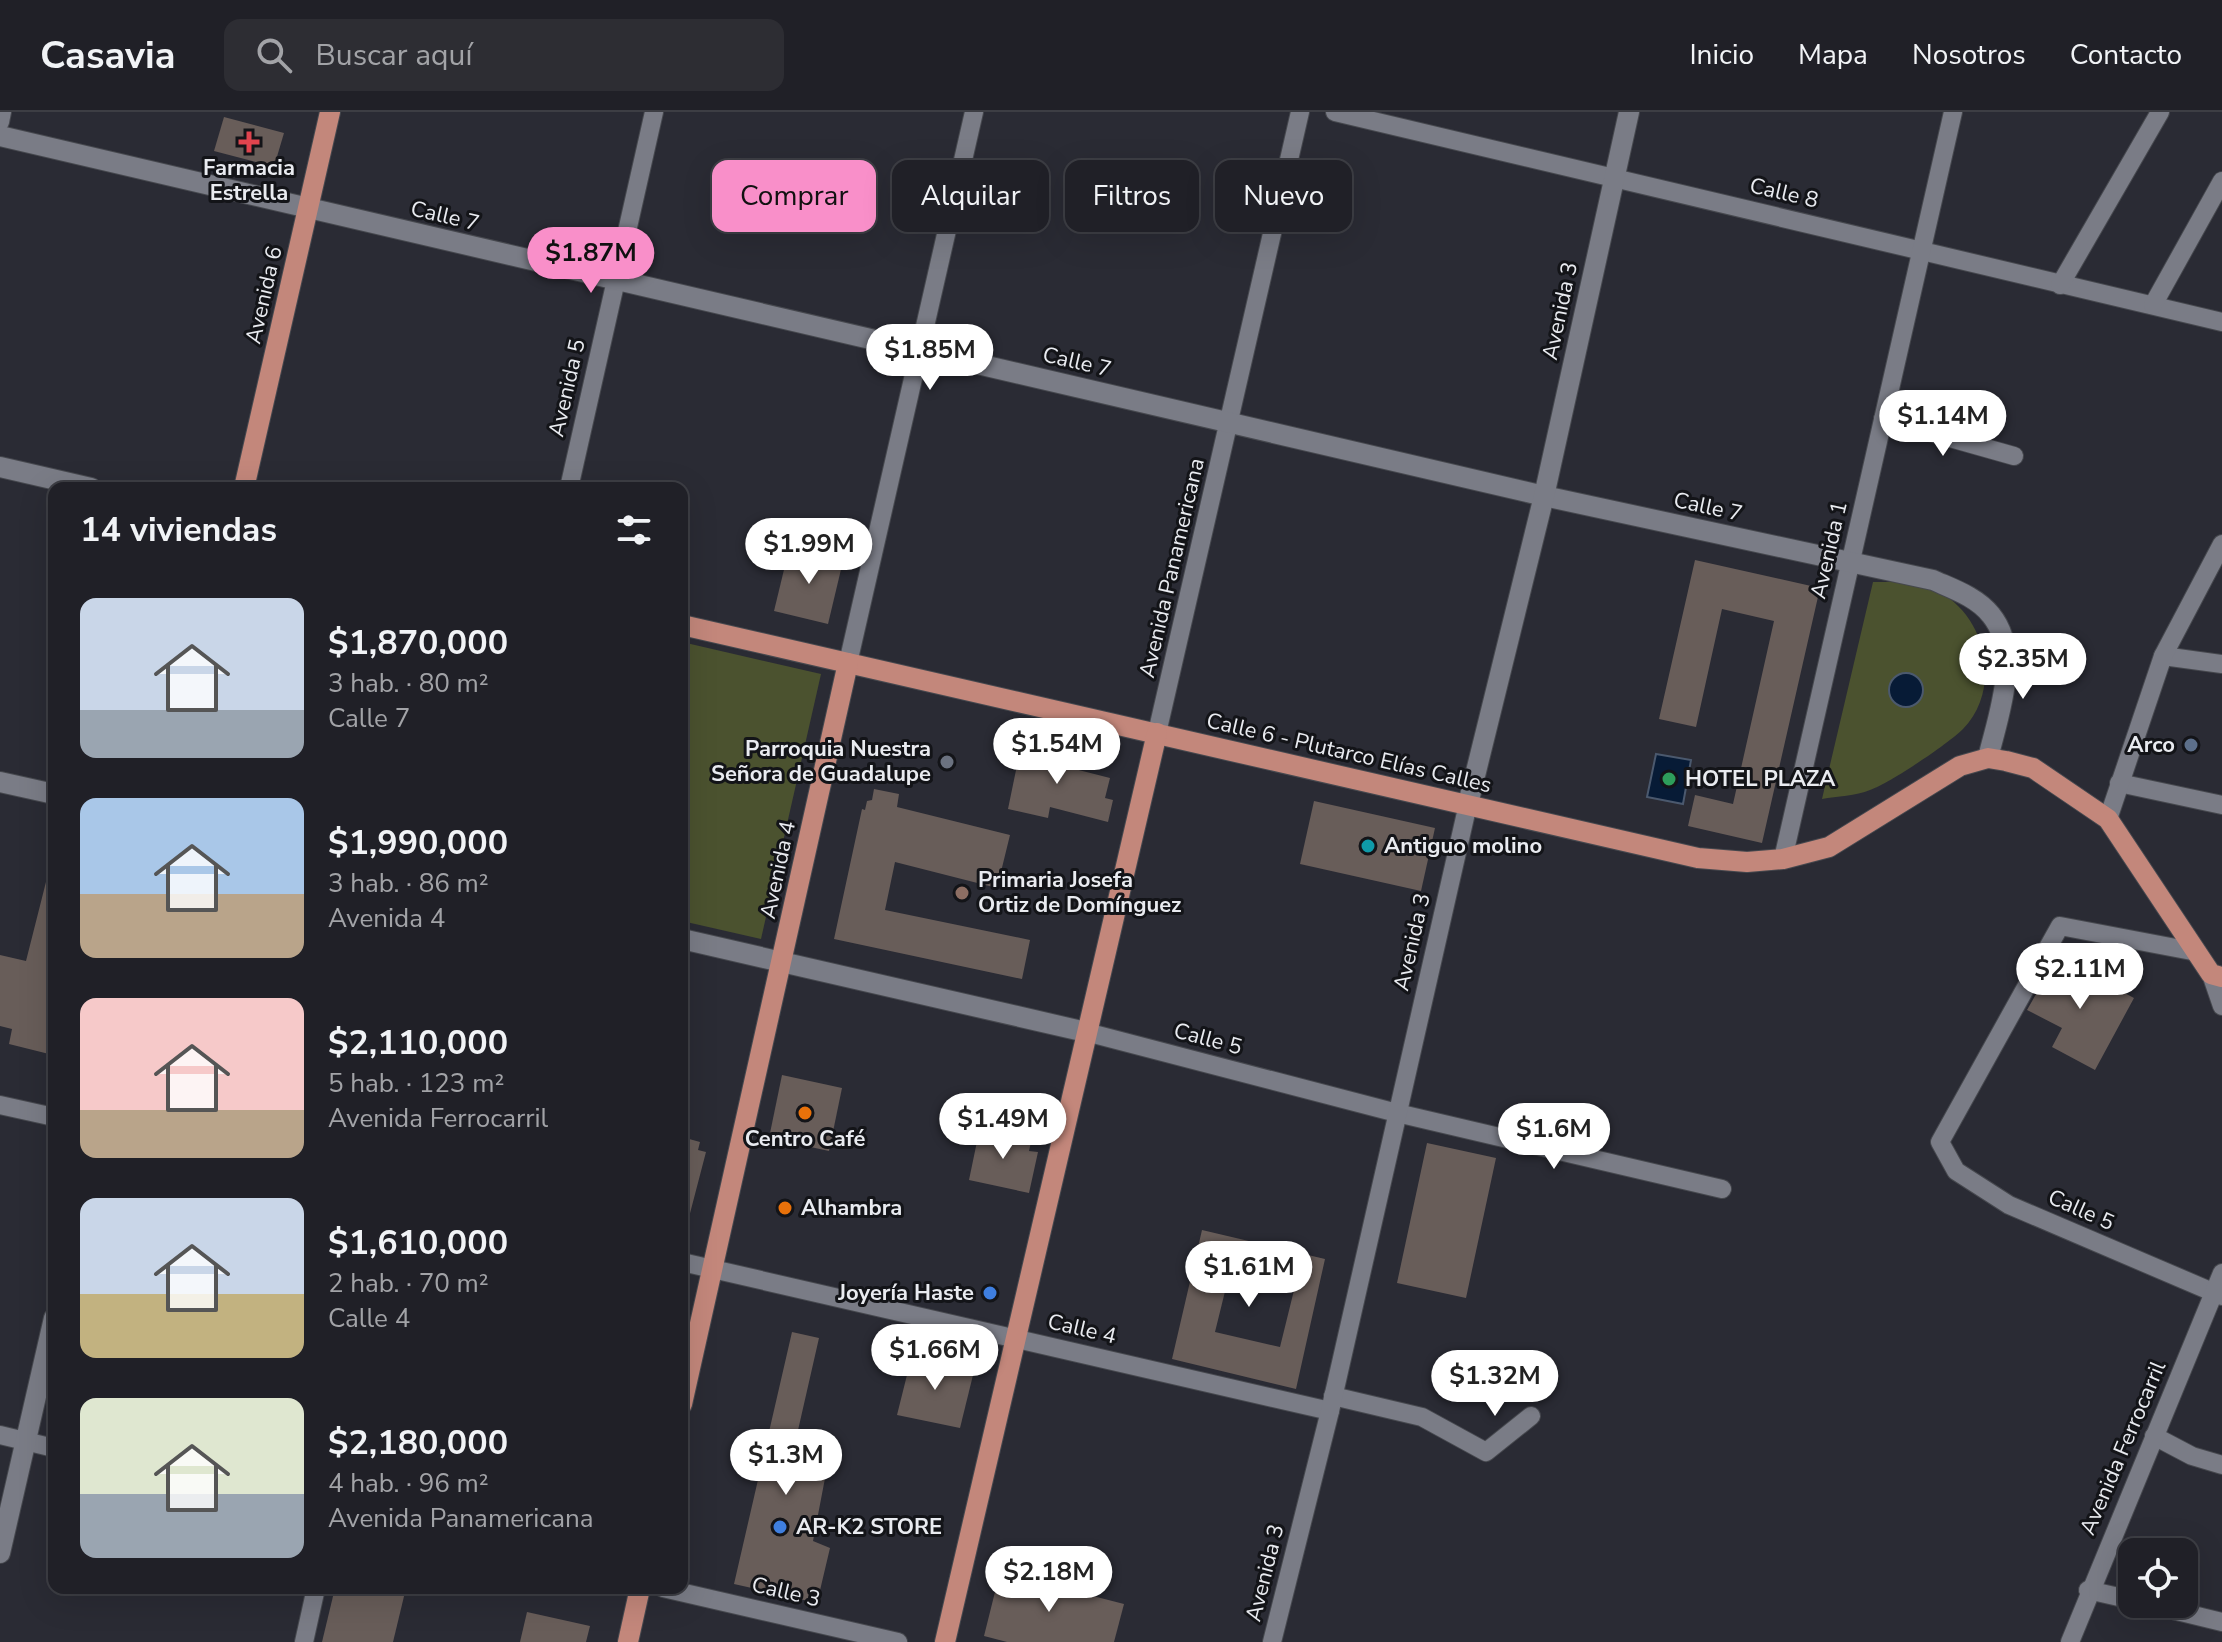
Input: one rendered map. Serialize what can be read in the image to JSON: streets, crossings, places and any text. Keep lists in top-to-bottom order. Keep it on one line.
{"streets":{"main road":["Avenida 6","Avenida Panamericana","Calle 6 - Plutarco Elías Calles","Avenida 4"],"street":["Calle 8","Calle 7","Avenida 3","Avenida 5","Avenida 1","Calle 5","Calle 4","Avenida Ferrocarril","Calle 3"]},"crossings":[["Calle 8","Avenida 3"],["Calle 8","Avenida 1"],["Calle 7","Avenida 6"],["Calle 7","Avenida 3"],["Calle 7","Avenida 5"],["Calle 7","Avenida 1"],["Calle 7","Avenida Panamericana"],["Calle 7","Calle 6 - Plutarco Elías Calles"],["Calle 7","Avenida 4"],["Avenida 3","Calle 6 - Plutarco Elías Calles"],["Avenida 3","Calle 5"],["Avenida 3","Calle 4"],["Avenida 1","Calle 6 - Plutarco Elías Calles"],["Avenida Panamericana","Calle 6 - Plutarco Elías Calles"],["Avenida Panamericana","Calle 5"],["Avenida Panamericana","Calle 4"],["Calle 6 - Plutarco Elías Calles","Avenida 4"],["Avenida 4","Calle 5"],["Avenida 4","Calle 4"],["Calle 5","Avenida Ferrocarril"]],"places":{"health":["Farmacia Estrella"],"other":["Arco","Parroquia Nuestra Señora de Guadalupe","HOTEL PLAZA","Antiguo molino","Primaria Josefa Ortiz de Domínguez","Centro Café","Alhambra","Joyería Haste","AR-K2 STORE"]},"page":{"header":"Casavia","search":"Buscar aquí","nav":["Inicio","Mapa","Nosotros","Contacto"],"chip":["Comprar","Alquilar","Filtros","Nuevo"],"price":["$1.87M","$1.85M","$1.14M","$1.99M","$2.35M","$1.54M","$2.11M","$1.49M","$1.6M","$1.61M","$1.66M","$1.32M","$1.3M","$2.18M"],"heading":"14 viviendas","list":[{"name":"$1,870,000","note":"3 hab. · 80 m² · Calle 7"},{"name":"$1,990,000","note":"3 hab. · 86 m² · Avenida 4"},{"name":"$2,110,000","note":"5 hab. · 123 m² · Avenida Ferrocarril"},{"name":"$1,610,000","note":"2 hab. · 70 m² · Calle 4"},{"name":"$2,180,000","note":"4 hab. · 96 m² · Avenida Panamericana"}]}}
